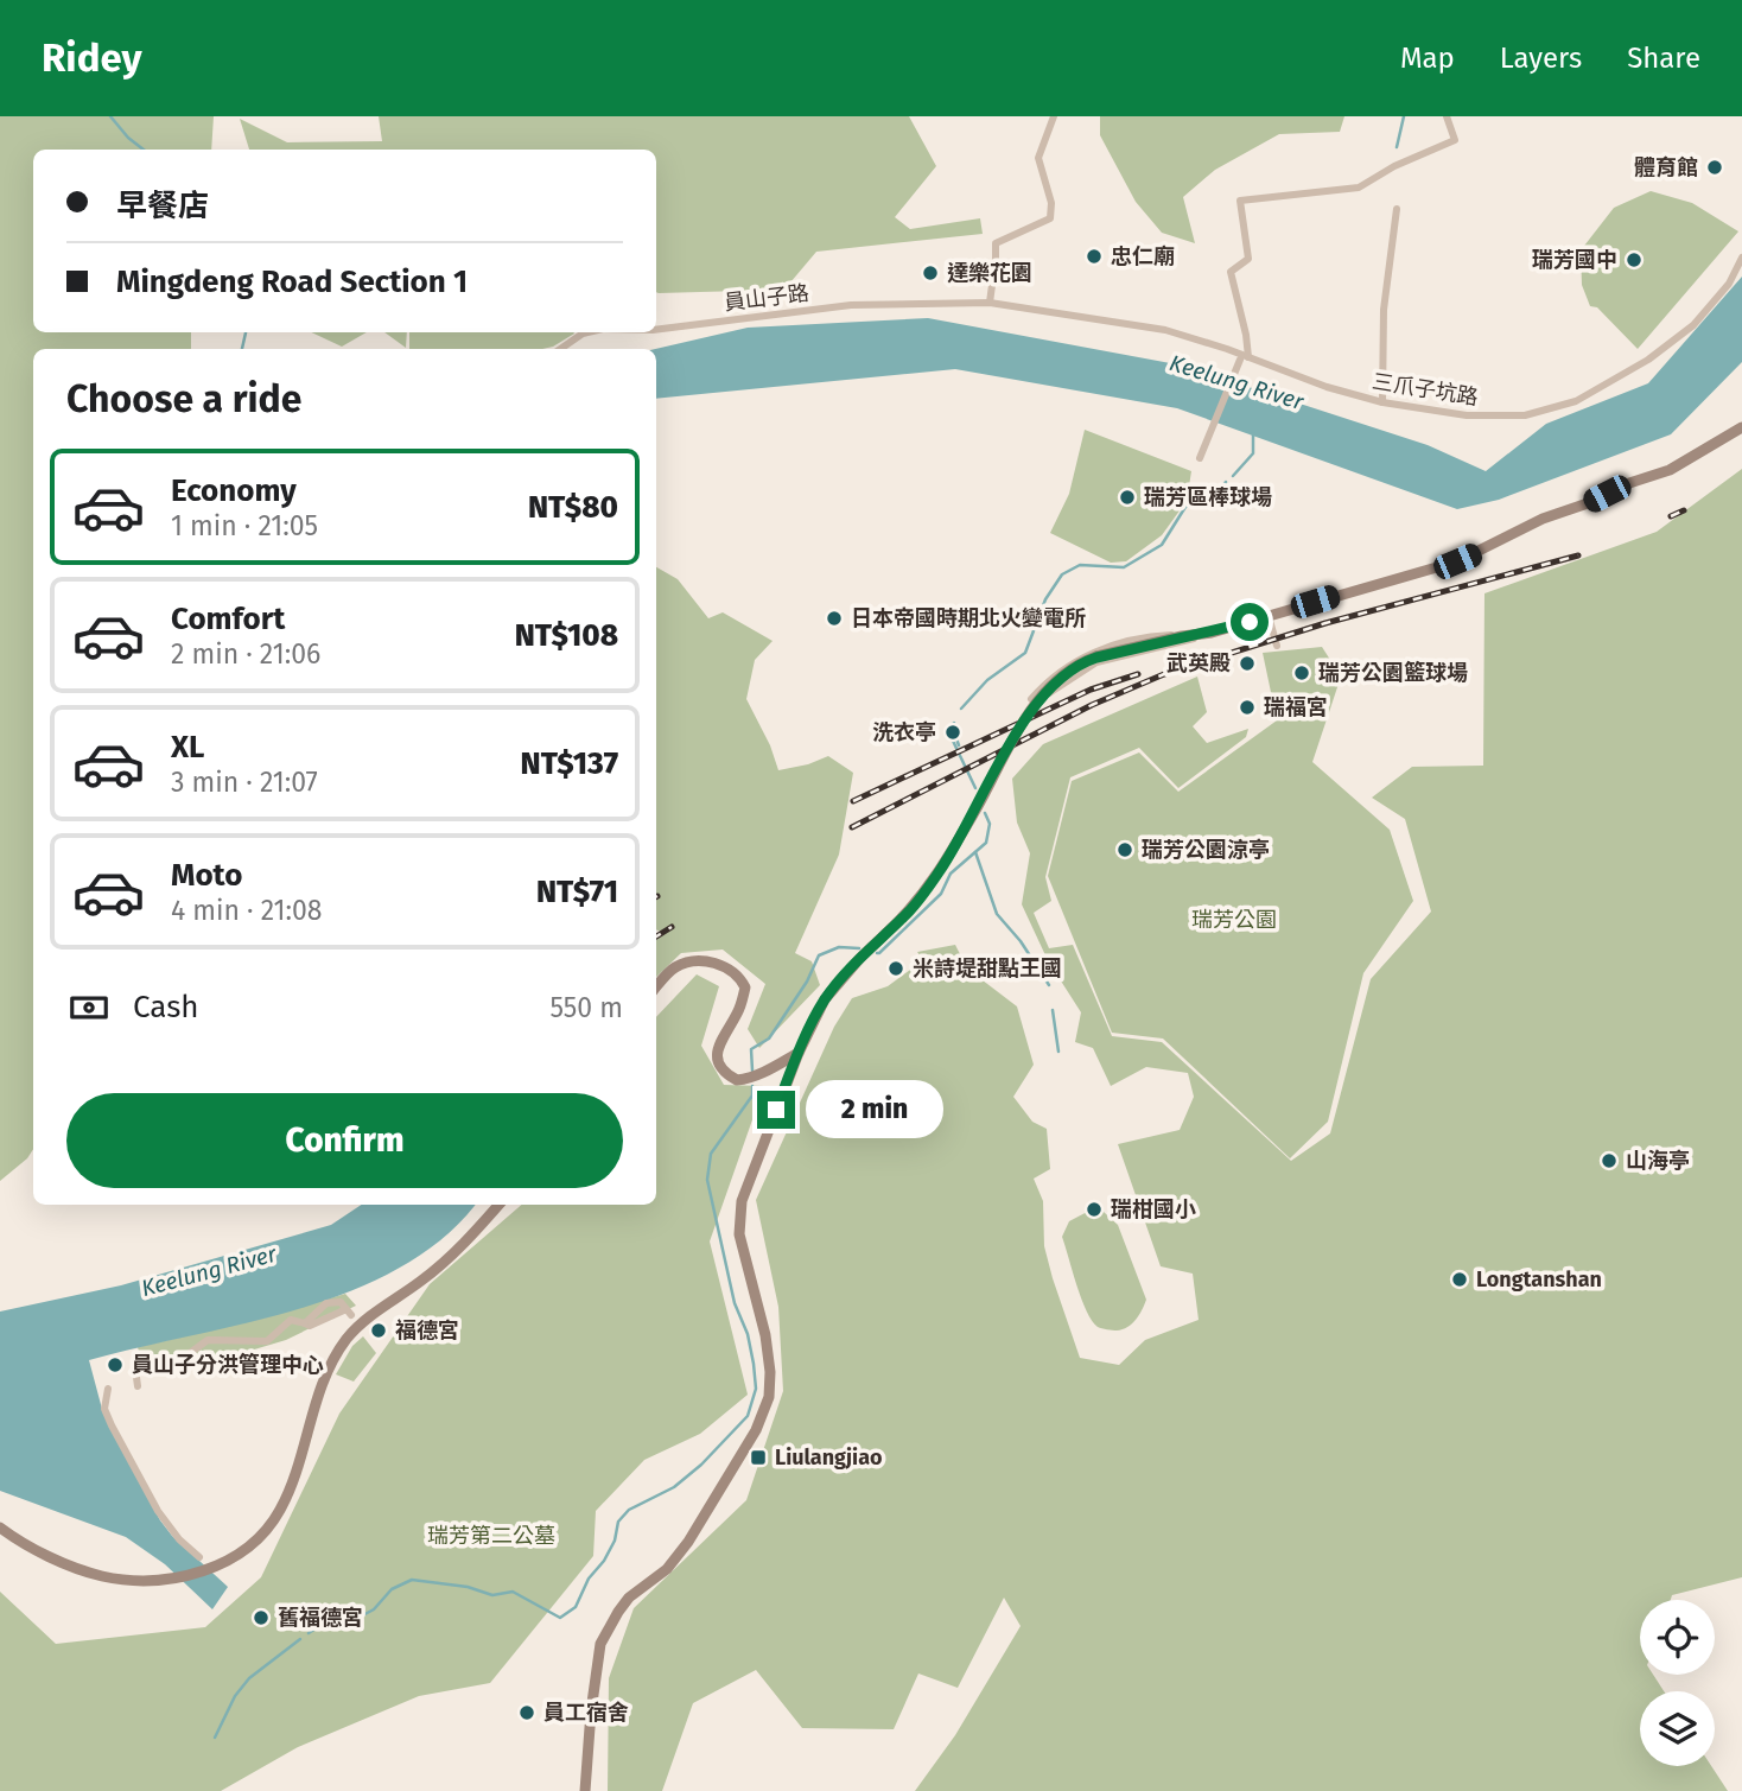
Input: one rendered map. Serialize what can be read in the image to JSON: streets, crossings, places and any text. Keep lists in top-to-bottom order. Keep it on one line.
{"streets":{"street":["員山子路","三爪子坑路"]},"crossings":[["員山子路","三爪子坑路"]],"water":["Keelung River"],"parks":["瑞芳公園","瑞芳第二公墓"],"places":{"other":["體育館","忠仁廟","瑞芳國中","達樂花園","瑞芳區棒球場","日本帝國時期北火變電所","武英殿","瑞芳公園籃球場","瑞福宮","洗衣亭","瑞芳公園涼亭","米詩堤甜點王國","山海亭","瑞柑國小","Longtanshan","福德宮","員山子分洪管理中心","舊福德宮","員工宿舍"],"transit":["Liulangjiao"]},"page":{"header":"Ridey","nav":["Map","Layers","Share"],"banner":["早餐店","Mingdeng Road Section 1"],"heading":"Choose a ride","list":[{"name":"Economy","note":"1 min · 21:05","value":"NT$80"},{"name":"Comfort","note":"2 min · 21:06","value":"NT$108"},{"name":"XL","note":"3 min · 21:07","value":"NT$137"},{"name":"Moto","note":"4 min · 21:08","value":"NT$71"}],"pay":["Cash","550 m"],"buttons":"Confirm","bubble":"2 min"}}
